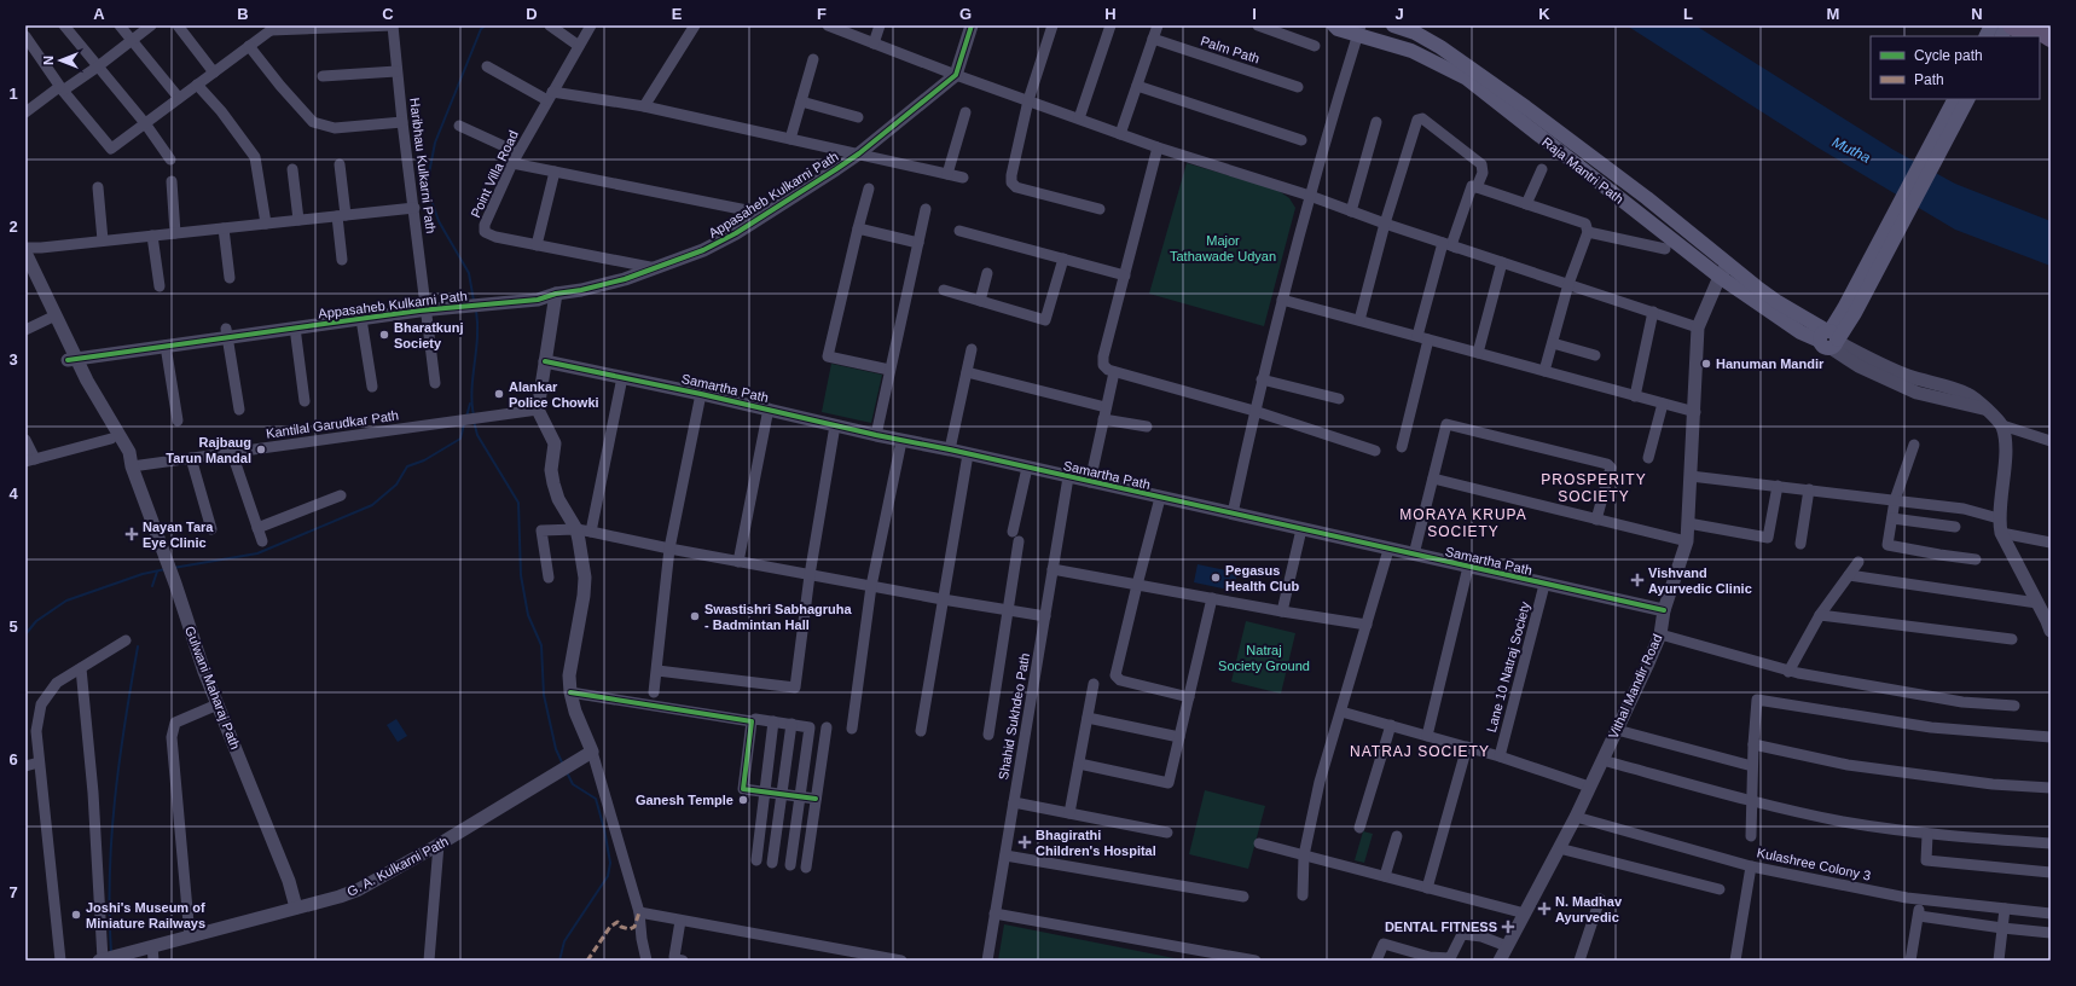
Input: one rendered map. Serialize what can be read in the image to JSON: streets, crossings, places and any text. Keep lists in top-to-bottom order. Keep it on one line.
{"streets":{"main road":["Raja Mantri Path"],"street":["Palm Path","Haribhau Kulkarni Path","Point Villa Road","Appasaheb Kulkarni Path","Samartha Path","Kantilal Garudkar Path","Lane 10 Natraj Society","Vithal Mandir Road","Gulwani Maharaj Path","Shahid Sukhdeo Path","Kulashree Colony 3","G. A. Kulkarni Path"]},"crossings":[["Haribhau Kulkarni Path","Appasaheb Kulkarni Path"],["Raja Mantri Path","Vithal Mandir Road"],["Point Villa Road","Appasaheb Kulkarni Path"],["Appasaheb Kulkarni Path","Gulwani Maharaj Path"],["Samartha Path","Lane 10 Natraj Society"],["Samartha Path","Vithal Mandir Road"],["Samartha Path","Shahid Sukhdeo Path"],["Kantilal Garudkar Path","Gulwani Maharaj Path"],["Vithal Mandir Road","Kulashree Colony 3"],["Gulwani Maharaj Path","G. A. Kulkarni Path"]],"districts":["PROSPERITY SOCIETY","MORAYA KRUPA SOCIETY","NATRAJ SOCIETY"],"water":["Mutha"],"parks":["Major Tathawade Udyan","Natraj Society Ground"],"places":{"other":["Bharatkunj Society","Hanuman Mandir","Alankar Police Chowki","Rajbaug Tarun Mandal","Pegasus Health Club","Swastishri Sabhagruha - Badmintan Hall","Ganesh Temple","Joshi's Museum of Miniature Railways"],"health":["Nayan Tara Eye Clinic","Vishvand Ayurvedic Clinic","Bhagirathi Children's Hospital","N. Madhav Ayurvedic","DENTAL FITNESS"]},"legend":["Cycle path","Path"],"north":"left","grid":{"columns":["A","B","C","D","E","F","G","H","I","J","K","L","M","N"],"rows":["1","2","3","4","5","6","7"]}}
